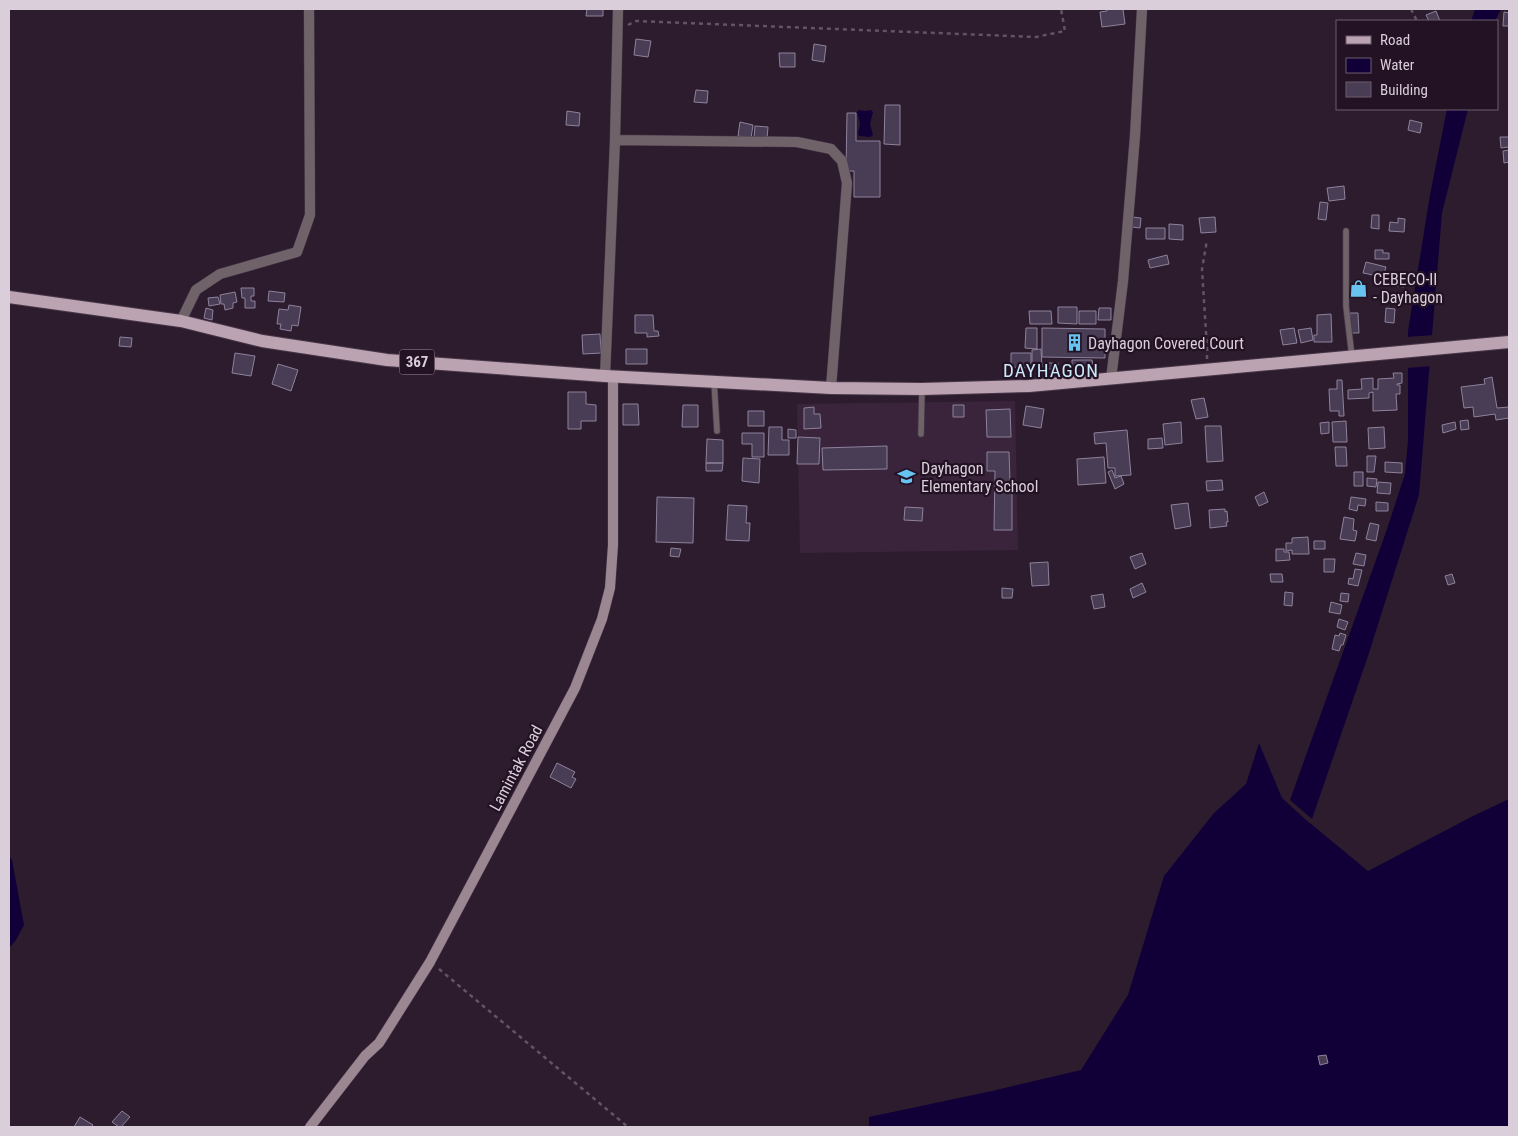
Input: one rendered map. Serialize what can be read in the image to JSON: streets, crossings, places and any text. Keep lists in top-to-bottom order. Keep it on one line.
{"streets":{"main road":["367","Lamintak Road"]},"crossings":[["367","Lamintak Road"]],"districts":["DAYHAGON"],"places":{"shop":["CEBECO-II - Dayhagon"],"building":["Dayhagon Covered Court"],"school or university":["Dayhagon Elementary School"]},"legend":["Road","Water","Building"]}
